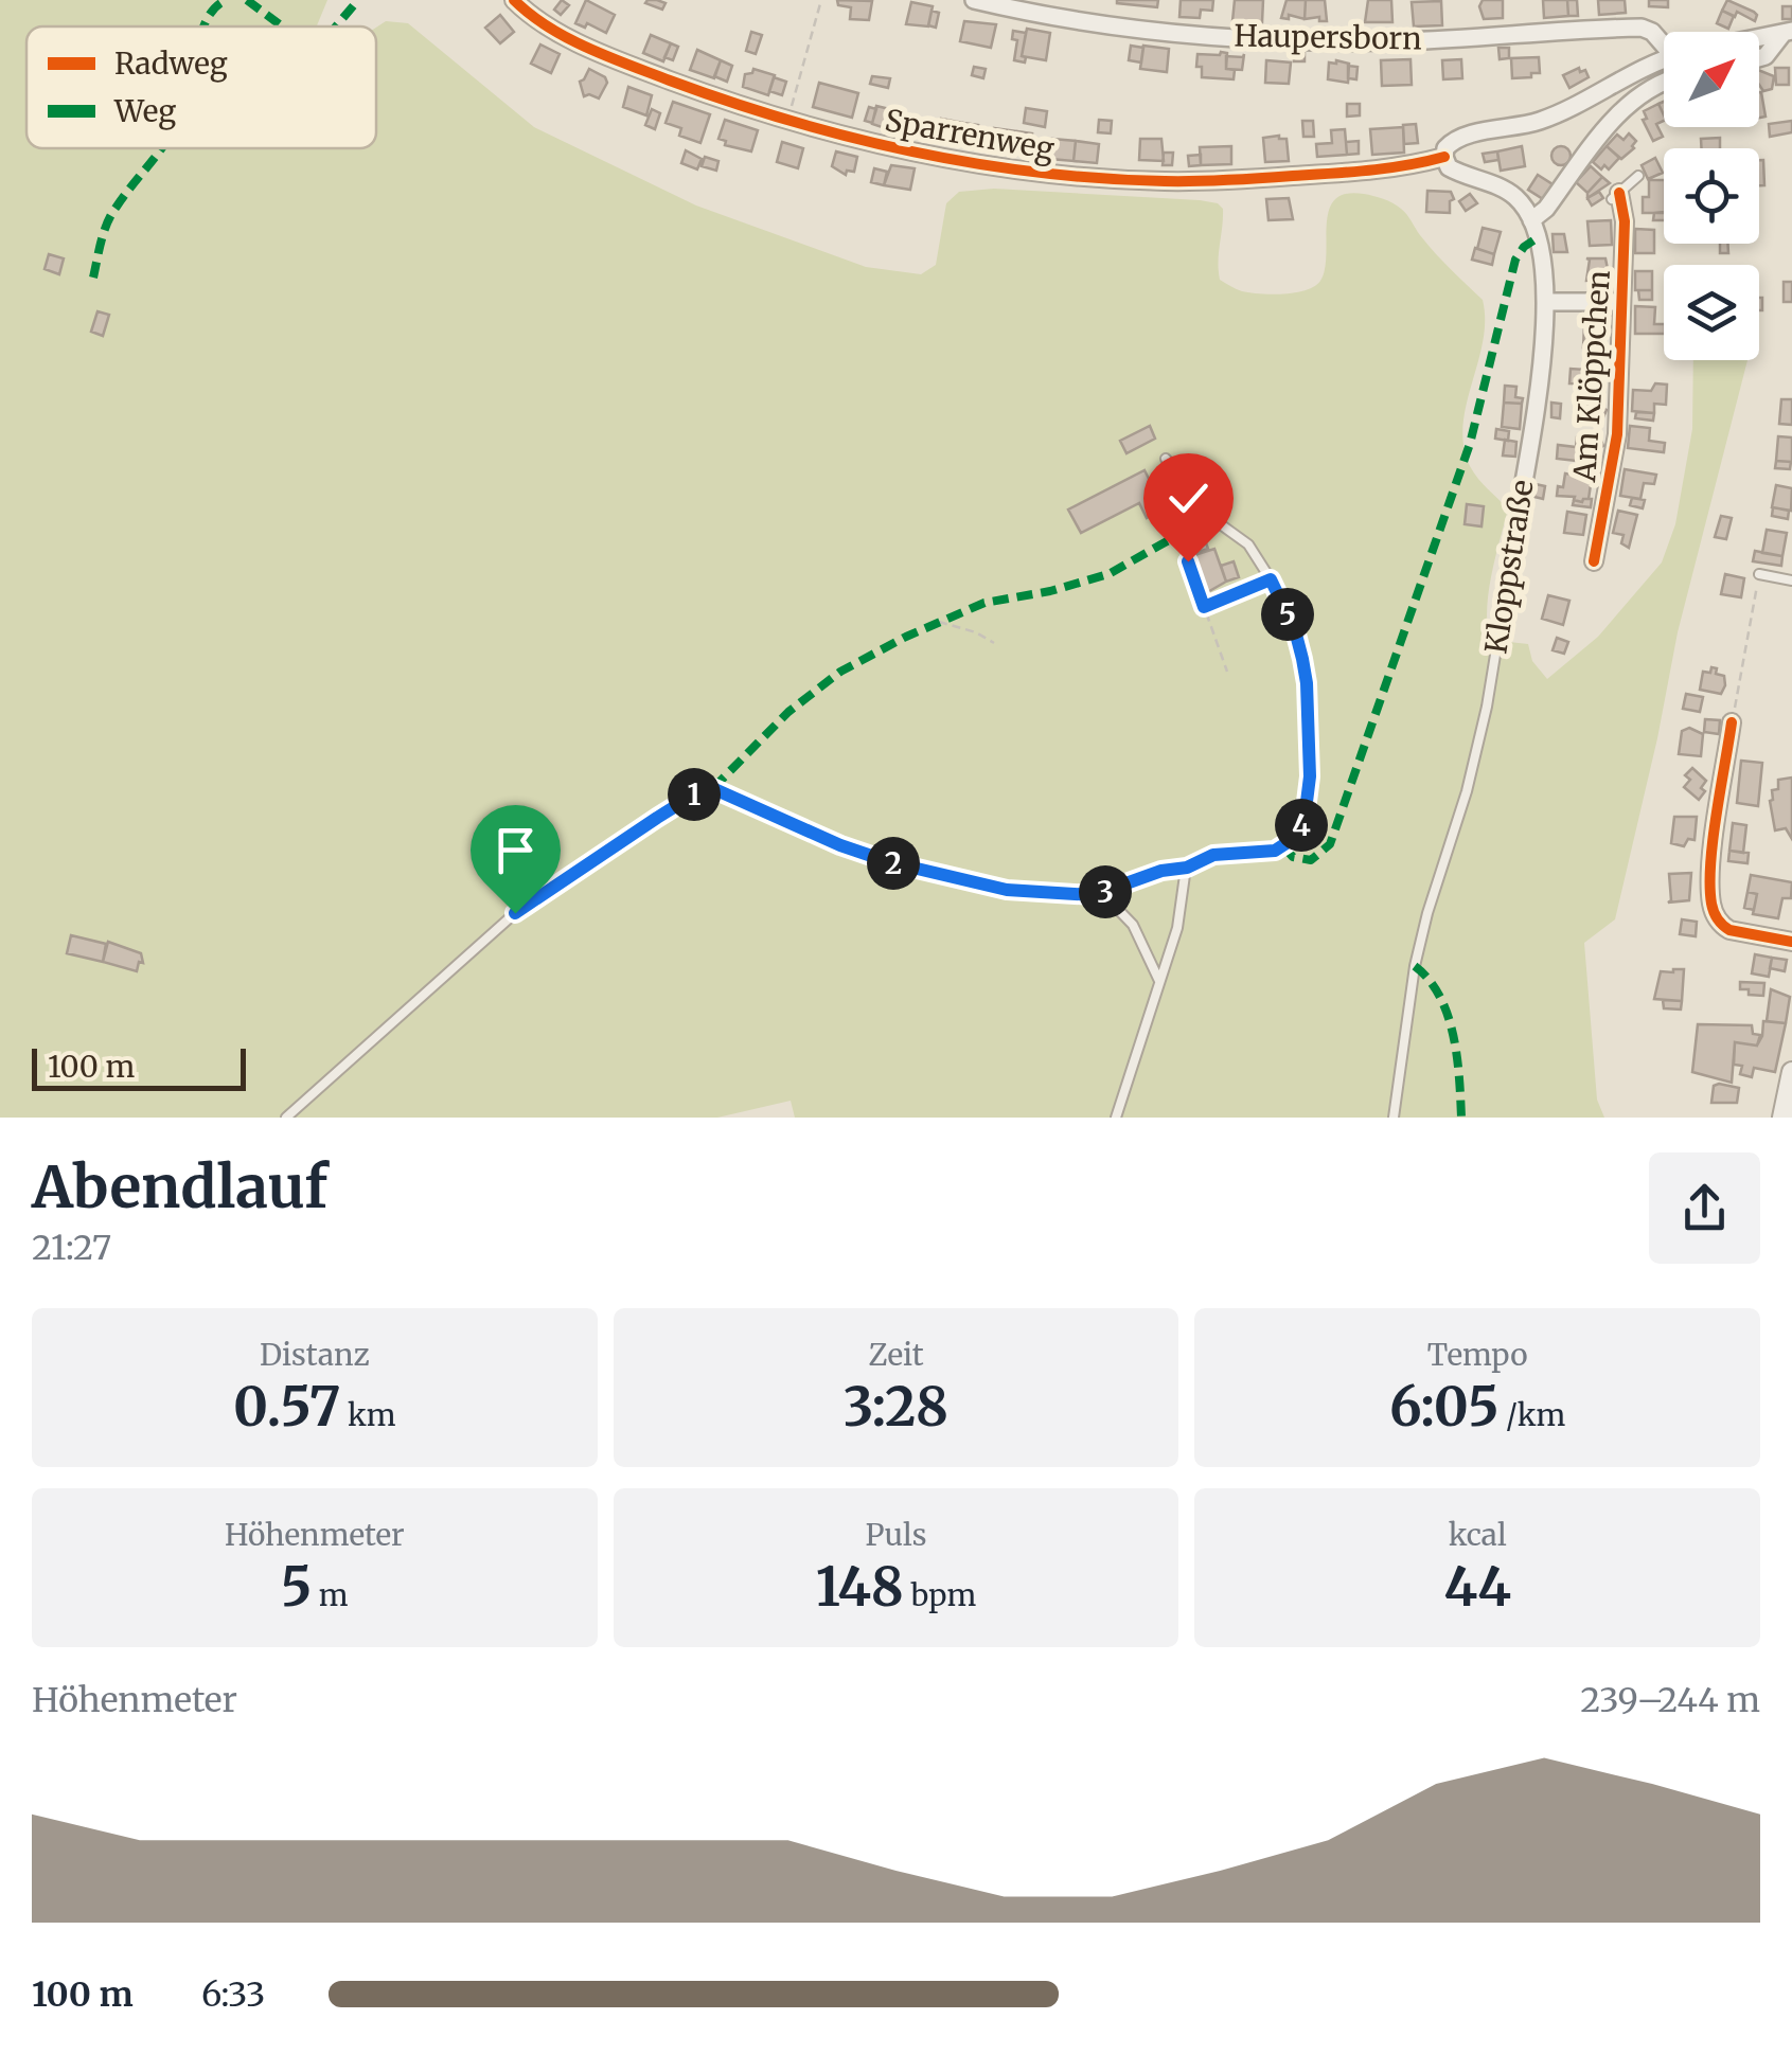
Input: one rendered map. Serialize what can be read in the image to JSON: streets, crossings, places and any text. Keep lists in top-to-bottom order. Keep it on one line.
{"streets":{"street":["Haupersborn","Sparrenweg","Am Klöppchen","Kloppstraße"]},"crossings":[["Am Klöppchen","Kloppstraße"]],"legend":["Radweg","Weg"],"scale_bar":"100 m","north":"top right","page":{"pins":["5","1","4","2","3"],"scale":"100 m","heading":["Abendlauf","21:27"],"stats":[["Distanz","0.57 km"],["Zeit","3:28"],["Tempo","6:05 /km"],["Höhenmeter","5 m"],["Puls","148 bpm"],["kcal","44"]],"chart":["Höhenmeter","239–244 m"],"list":[{"name":"100 m","note":"6:33"}]}}
